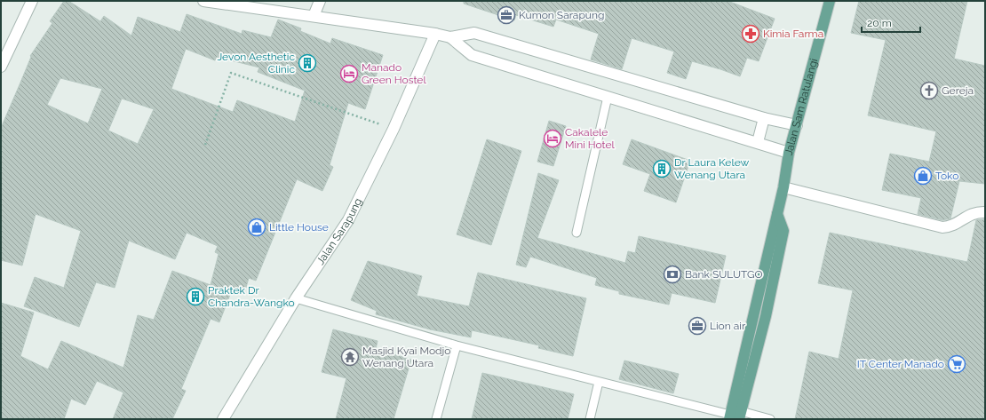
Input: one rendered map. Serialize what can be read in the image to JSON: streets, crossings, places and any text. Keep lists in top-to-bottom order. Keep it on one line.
{"streets":{"main road":["Jalan Sam Ratulangi"],"street":["Jalan Sarapung"]},"places":{"office":["Kumon Sarapung","Lion air"],"pharmacy":["Kimia Farma"],"building":["Jevon Aesthetic Clinic","Dr Laura Kelew Wenang Utara","Praktek Dr Chandra-Wangko"],"hotel":["Manado Green Hostel","Cakalele Mini Hotel"],"church":["Gereja"],"shop":["Toko","Little House"],"bank":["Bank SULUTGO"],"temple":["Masjid Kyai Modjo Wenang Utara"],"supermarket":["IT Center Manado"]},"scale_bar":"20 m"}
